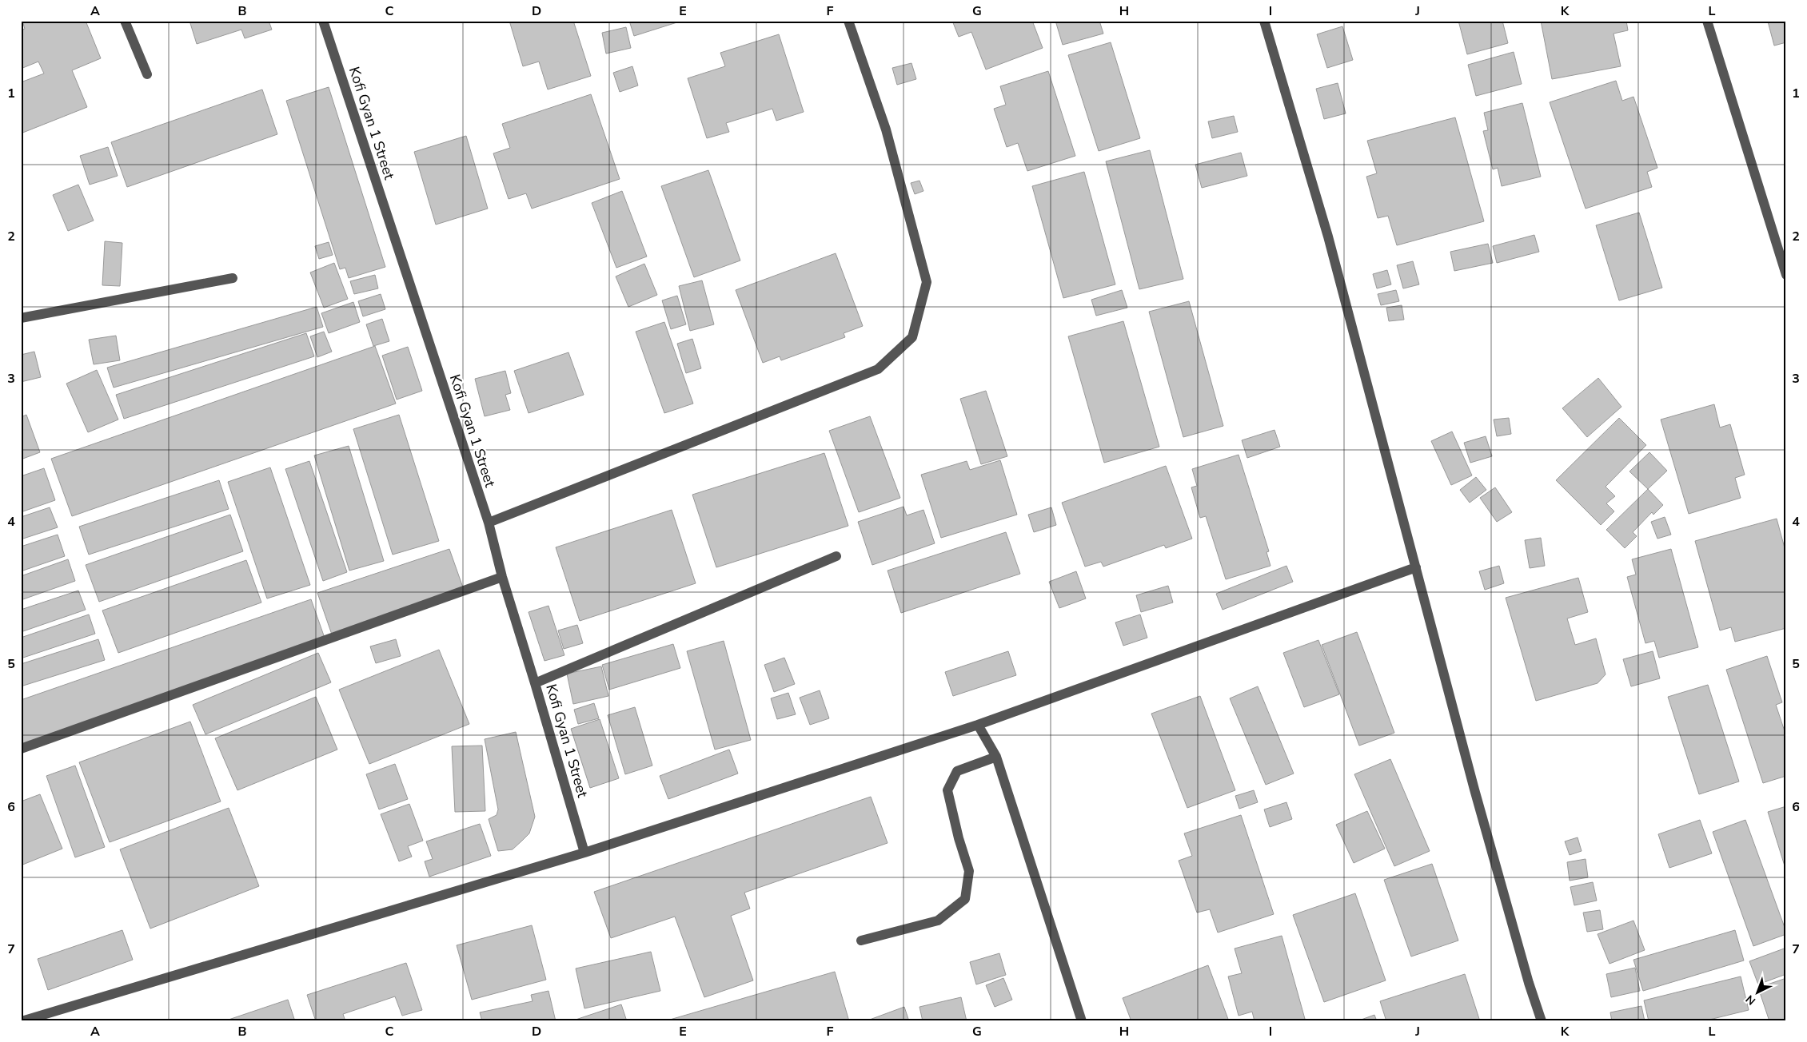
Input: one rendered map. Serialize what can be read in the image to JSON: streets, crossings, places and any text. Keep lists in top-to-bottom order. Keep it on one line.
{"streets":{"street":["Kofi Gyan 1 Street"]},"north":"bottom left","grid":{"columns":["A","B","C","D","E","F","G","H","I","J","K","L"],"rows":["1","2","3","4","5","6","7"]}}
